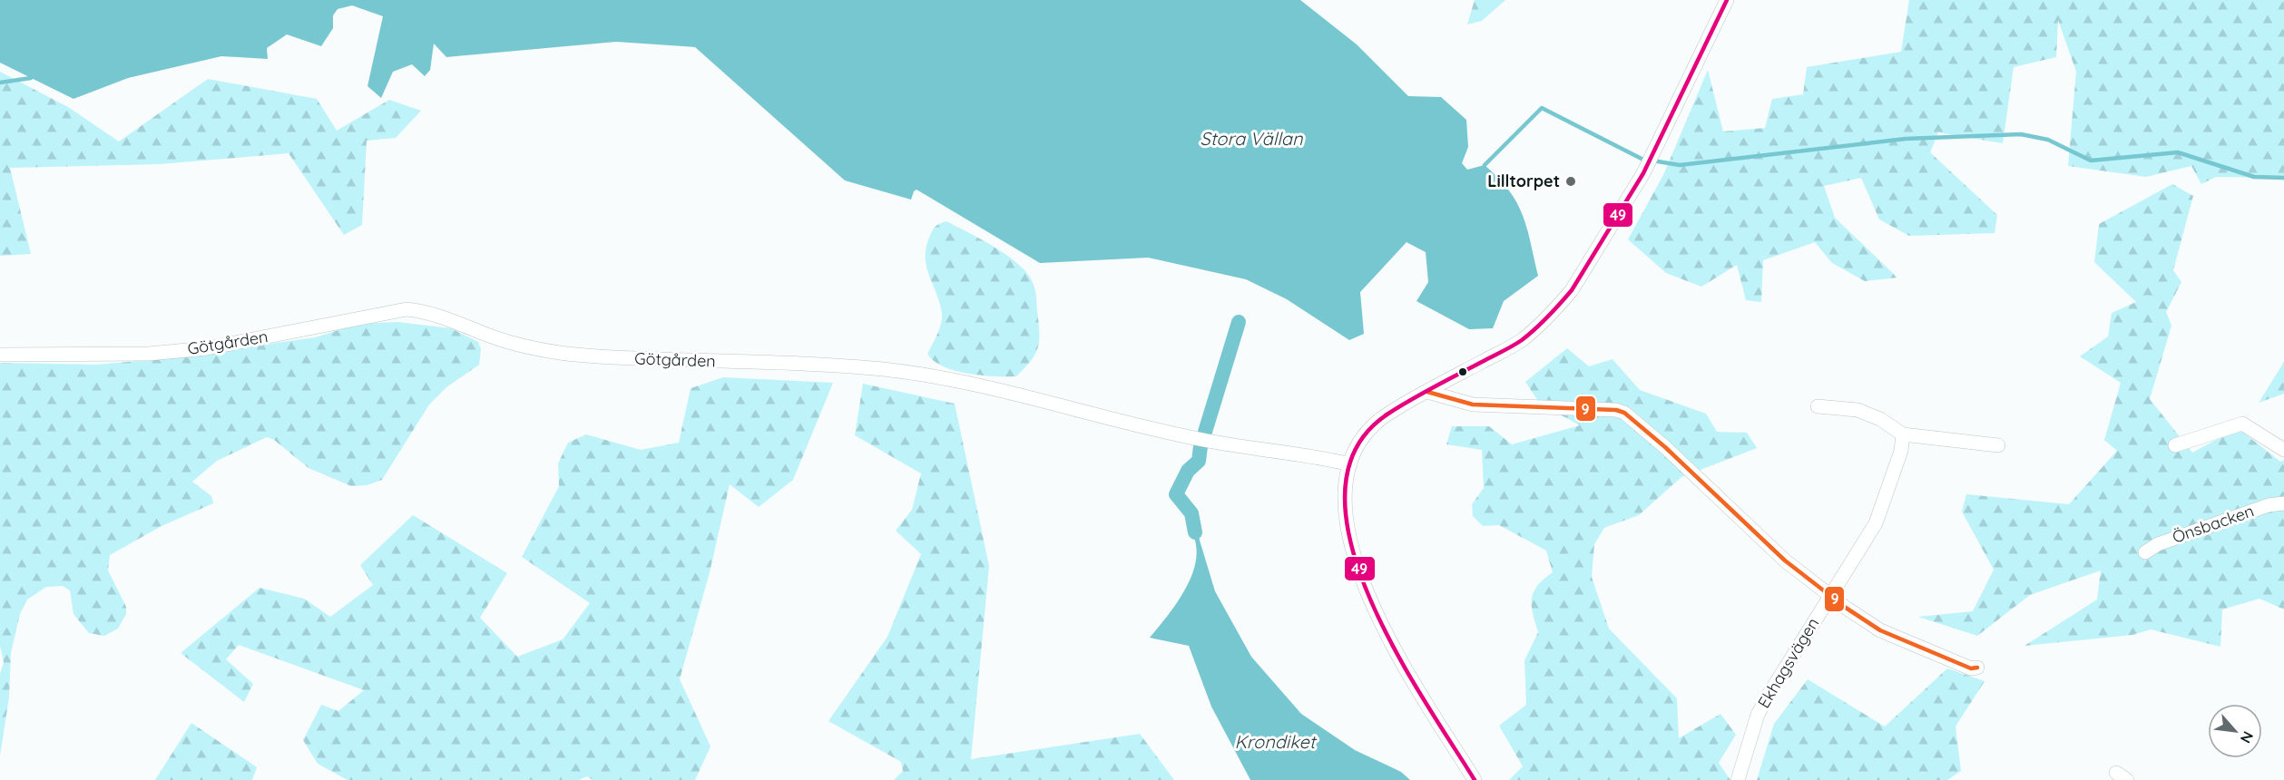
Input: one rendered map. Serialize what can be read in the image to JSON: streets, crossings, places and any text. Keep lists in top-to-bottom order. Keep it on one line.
{"streets":{"street":["Götgården","Önsbacken","Ekhagsvägen"]},"water":["Stora Vällan","Krondiket"],"places":["Lilltorpet"],"lines":["transit line 49","transit line 9"],"north":"bottom right"}
